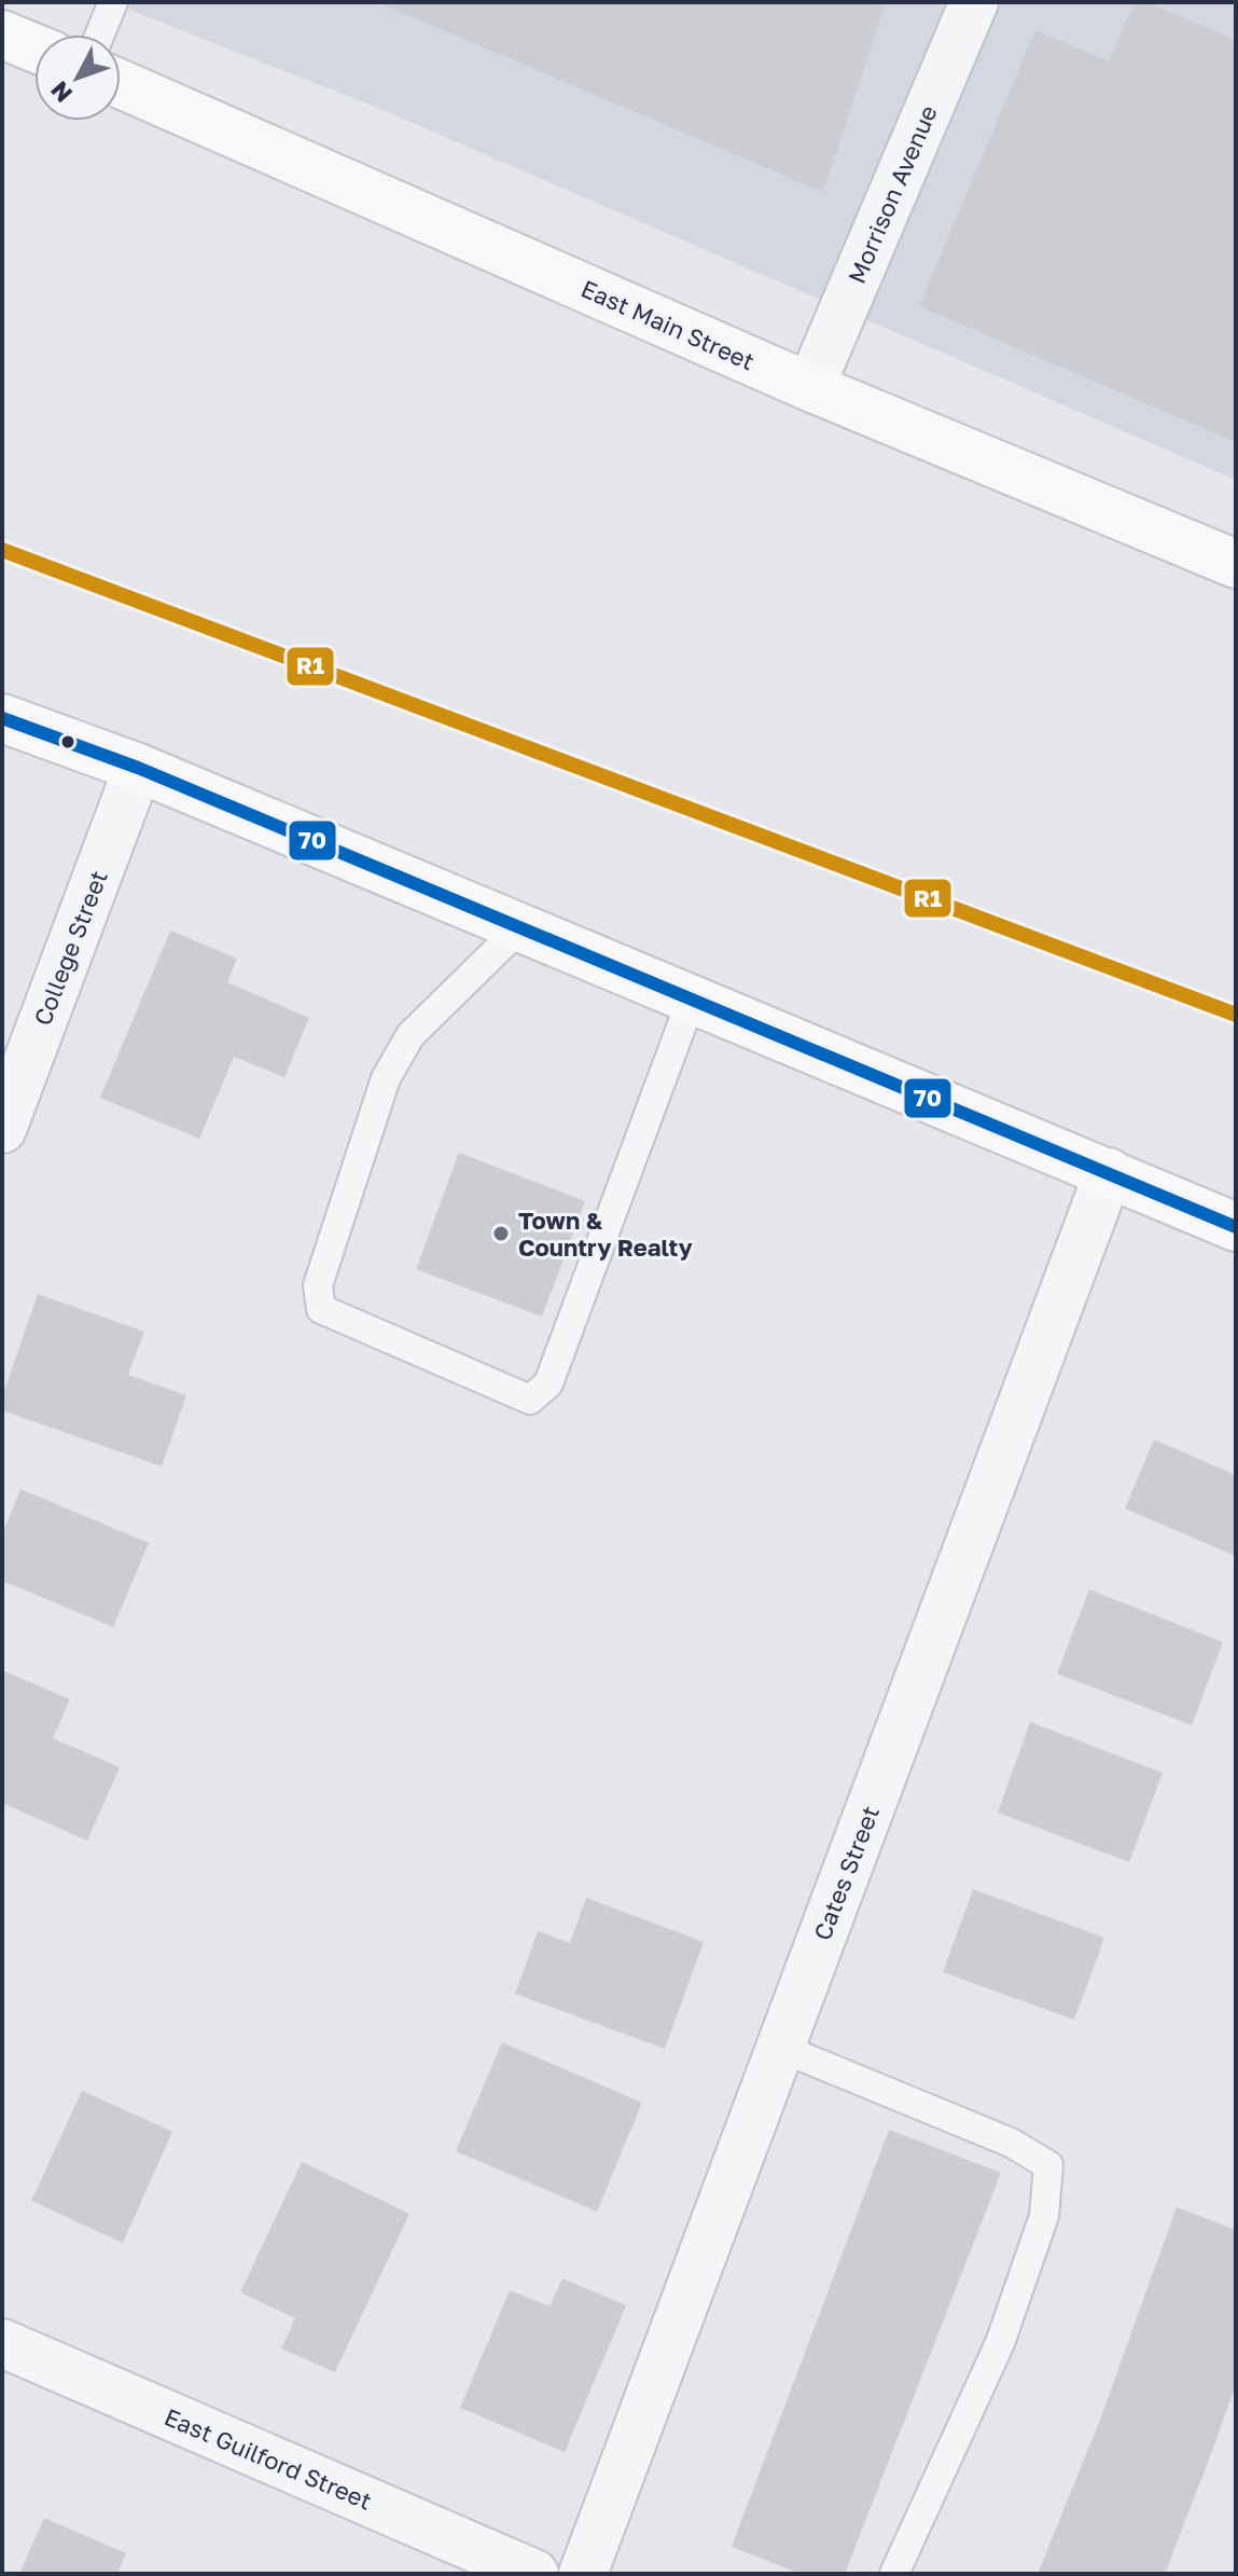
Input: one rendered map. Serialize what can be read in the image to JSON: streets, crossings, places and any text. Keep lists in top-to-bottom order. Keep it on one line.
{"streets":{"main road":["East Main Street"],"street":["Morrison Avenue","College Street","Cates Street","East Guilford Street"]},"crossings":[["Morrison Avenue","East Main Street"]],"places":["Town & Country Realty"],"lines":["transit line R1","transit line 70"],"north":"bottom left"}
